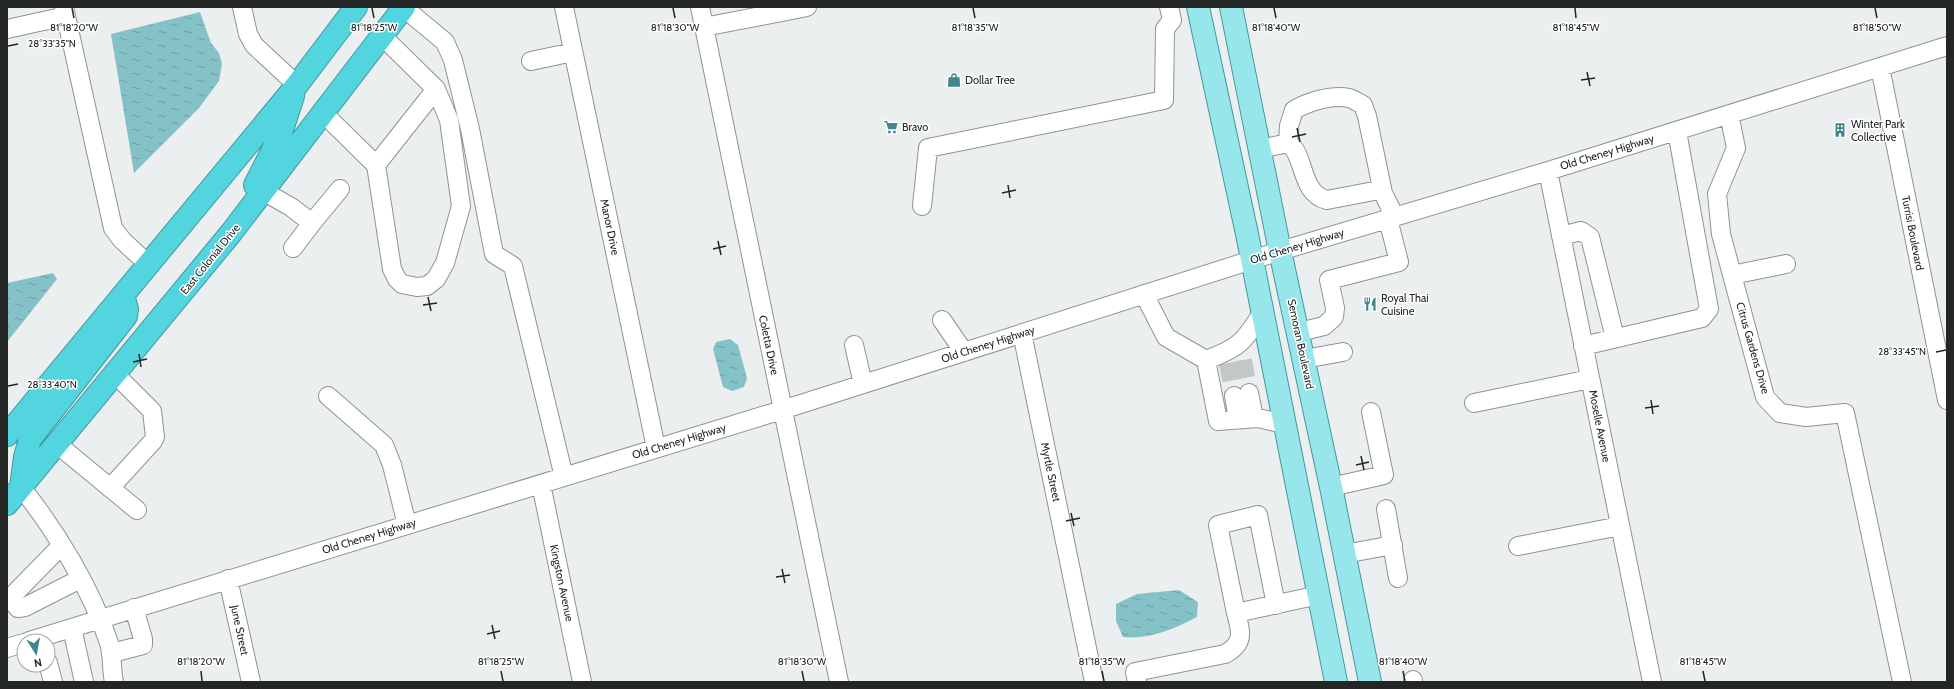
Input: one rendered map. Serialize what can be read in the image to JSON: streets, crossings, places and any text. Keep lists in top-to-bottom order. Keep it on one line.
{"streets":{"highway":["East Colonial Drive"],"main road":["Semoran Boulevard"],"street":["Old Cheney Highway","Manor Drive","Turrisi Boulevard","Coletta Drive","Citrus Gardens Drive","Moselle Avenue","Myrtle Street","Kingston Avenue","June Street"]},"crossings":[["Old Cheney Highway","Manor Drive"],["Old Cheney Highway","Turrisi Boulevard"],["Old Cheney Highway","Semoran Boulevard"],["Old Cheney Highway","Coletta Drive"],["Old Cheney Highway","Citrus Gardens Drive"],["Old Cheney Highway","Moselle Avenue"],["Old Cheney Highway","Myrtle Street"],["Old Cheney Highway","Kingston Avenue"],["Old Cheney Highway","June Street"]],"places":{"shop":["Dollar Tree"],"supermarket":["Bravo"],"building":["Winter Park Collective"],"restaurant":["Royal Thai Cuisine"]},"north":"bottom","coordinates":["81°18'20\"W","81°18'25\"W","81°18'30\"W","81°18'35\"W","81°18'40\"W","81°18'45\"W","81°18'50\"W","28°33'35\"N","28°33'45\"N","28°33'40\"N"]}
